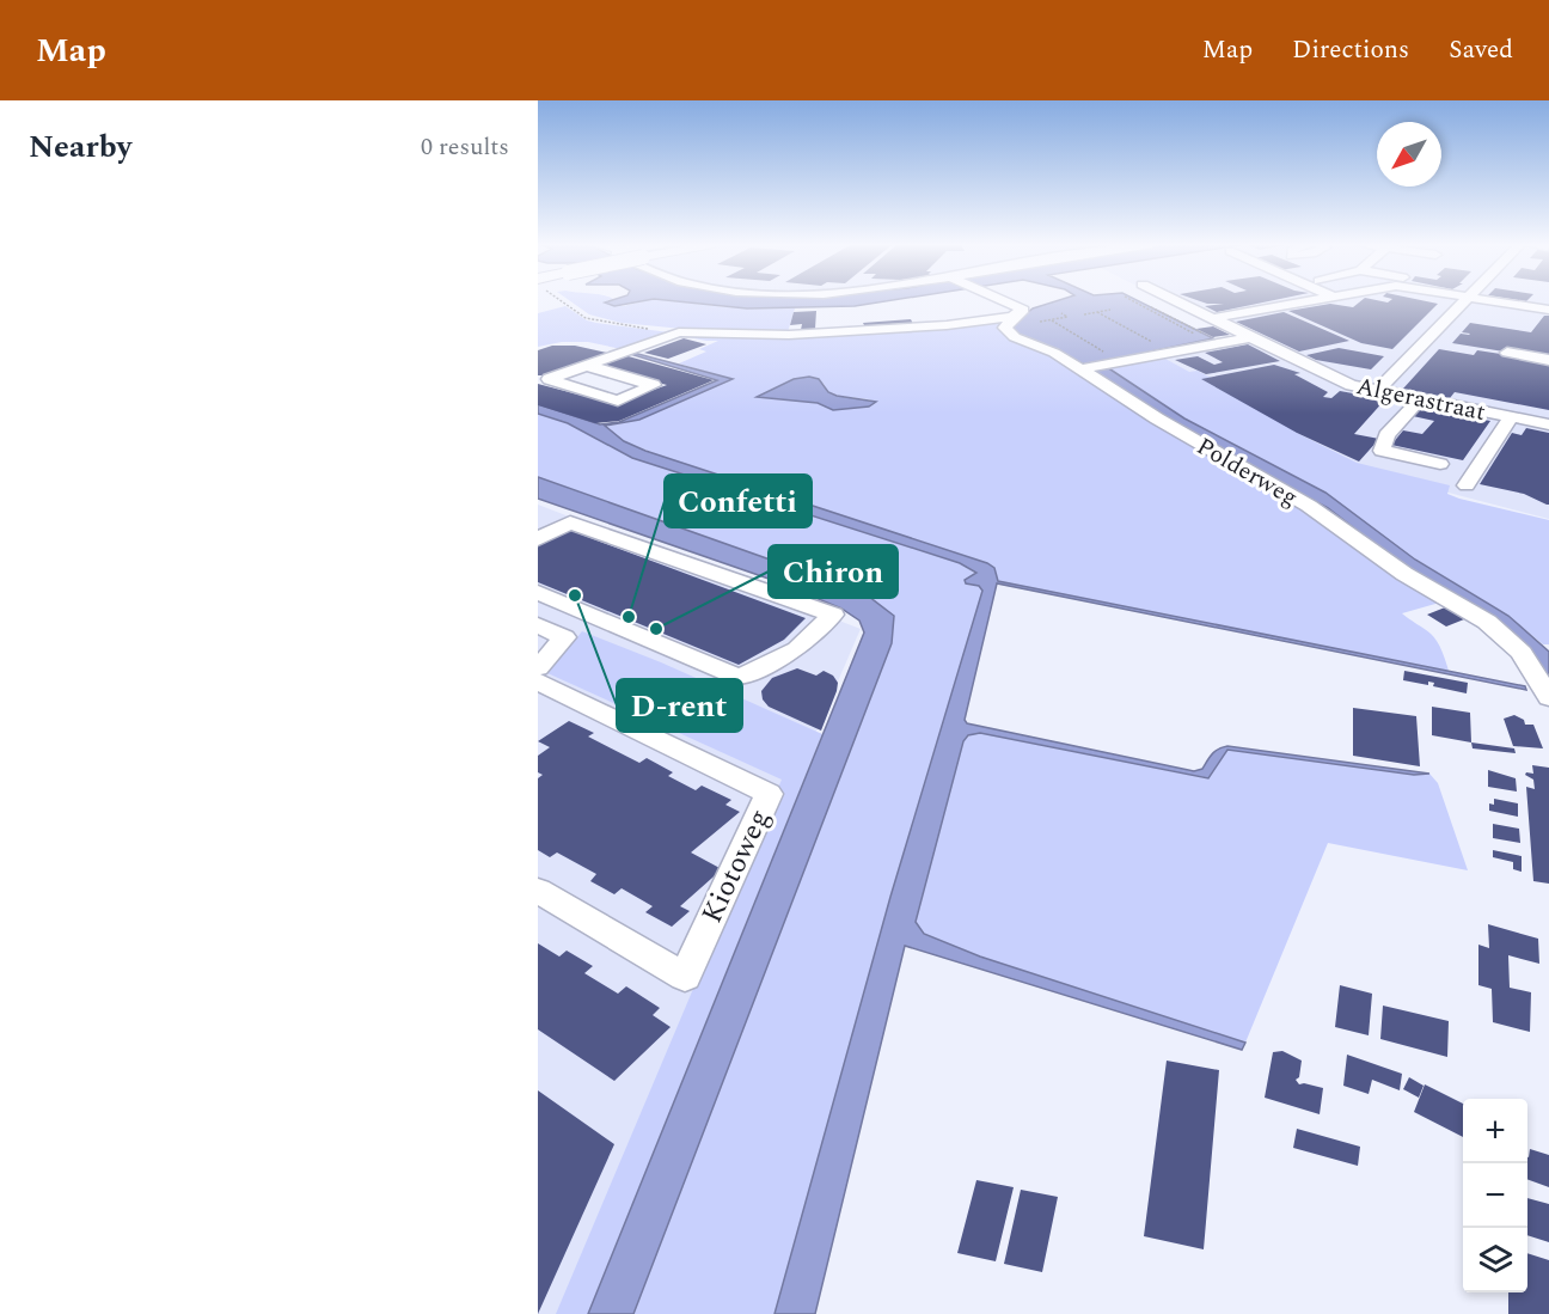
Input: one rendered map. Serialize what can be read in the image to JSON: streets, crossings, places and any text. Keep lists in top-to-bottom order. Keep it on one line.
{"streets":{"street":["Algerastraat","Polderweg","Kiotoweg"]},"places":["D-rent","Confetti","Chiron"],"north":"bottom left","page":{"header":"Map","nav":["Map","Directions","Saved"],"heading":["Nearby","0 results"],"map_buttons":["+","−"]}}
